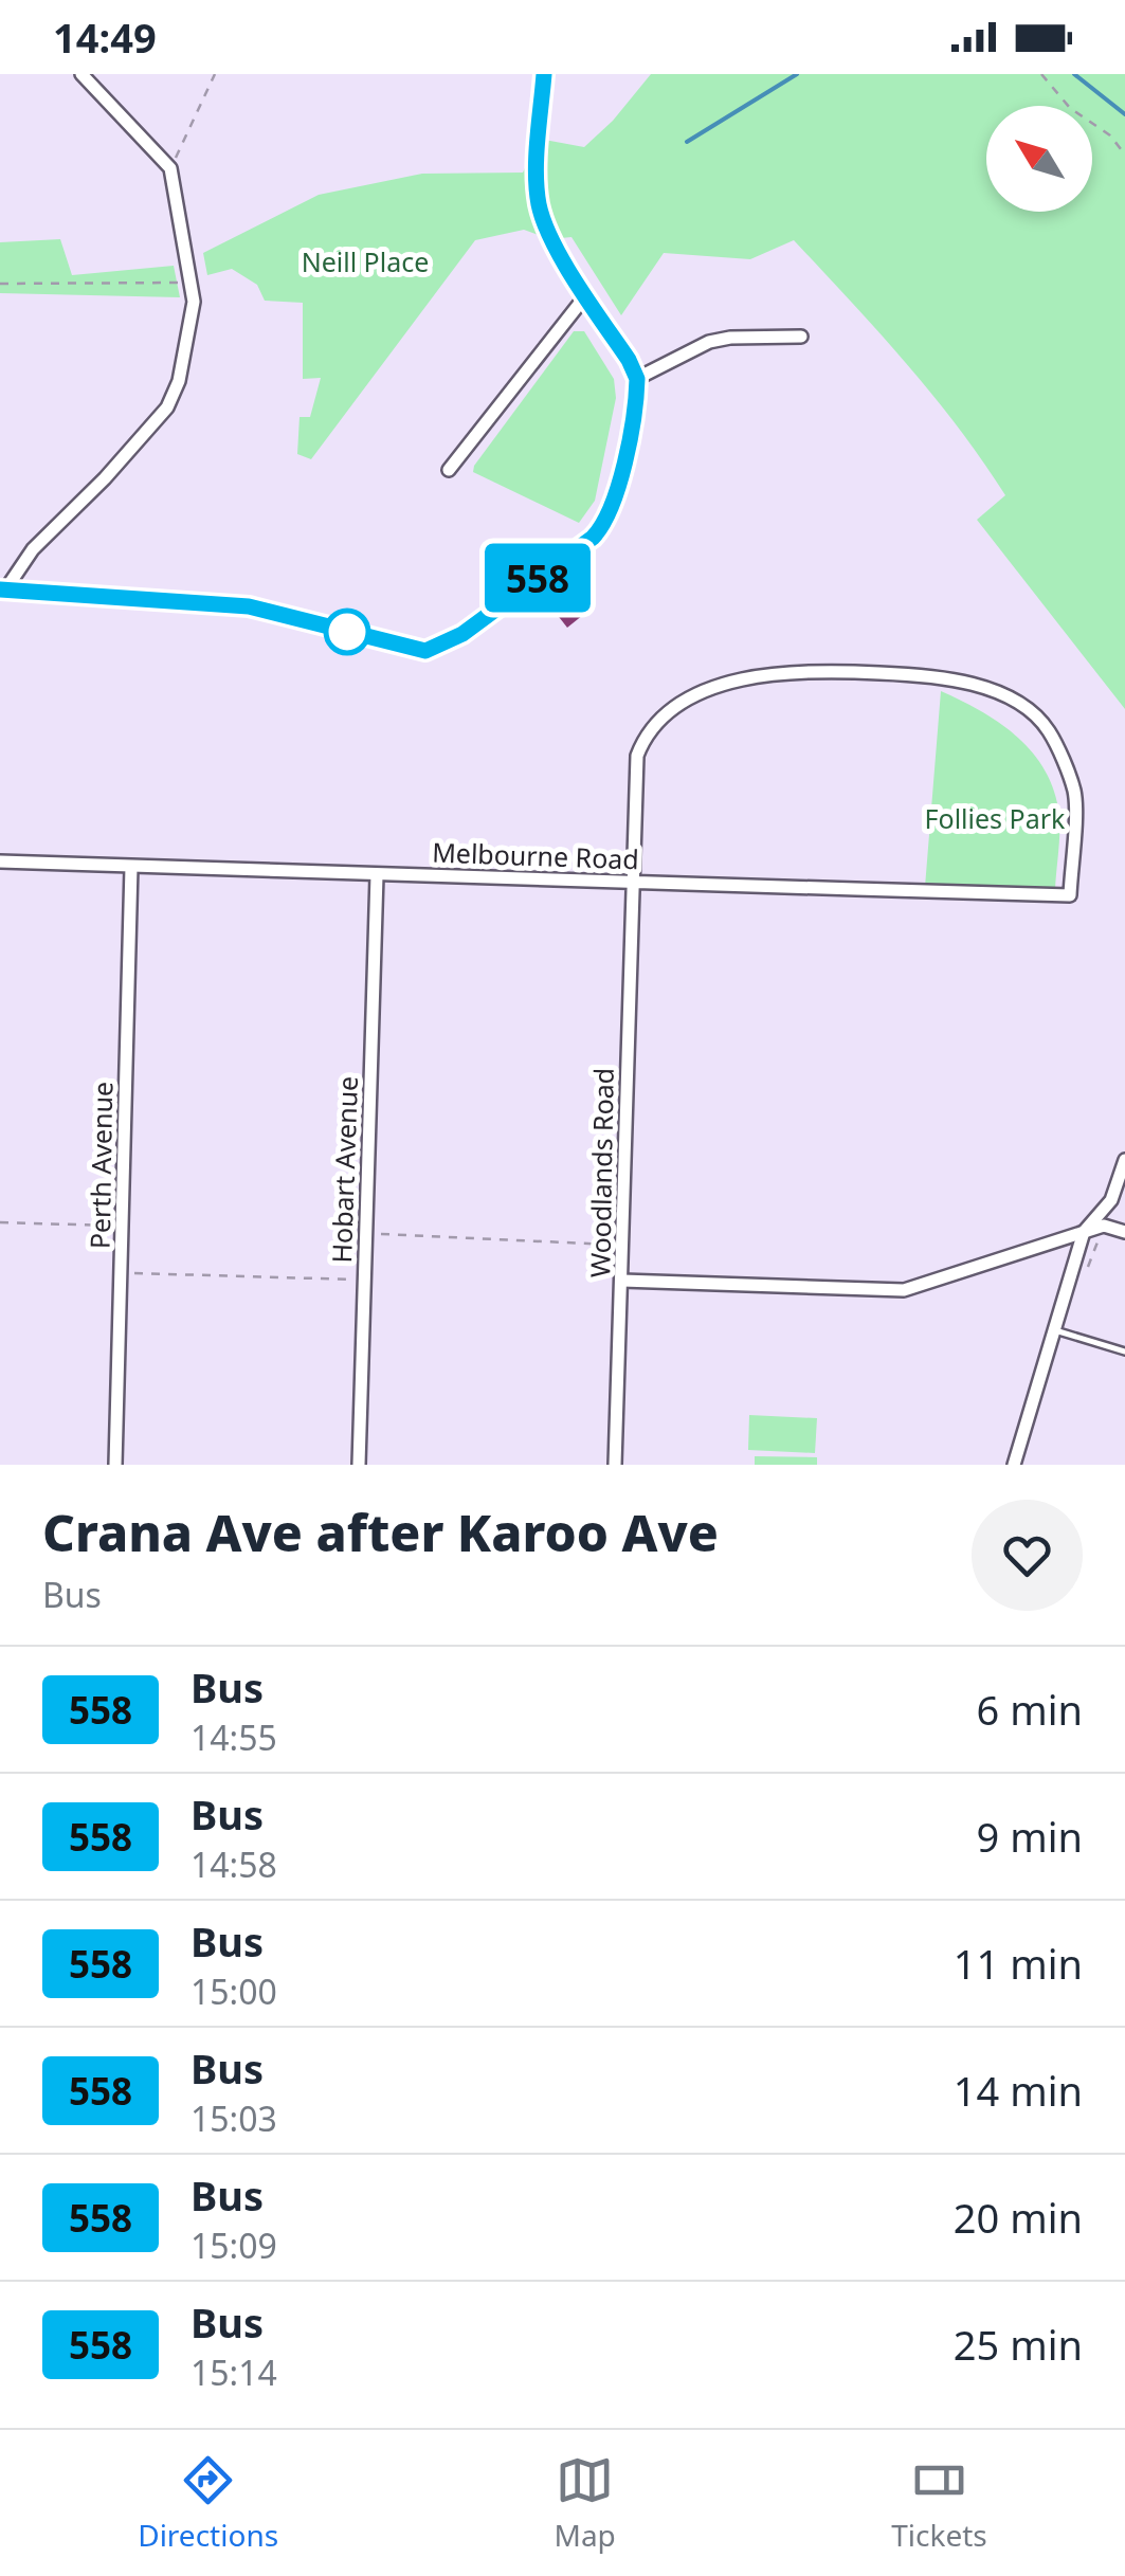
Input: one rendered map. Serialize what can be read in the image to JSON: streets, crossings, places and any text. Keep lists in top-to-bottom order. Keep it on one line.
{"streets":{"street":["Melbourne Road","Perth Avenue","Hobart Avenue","Woodlands Road"]},"crossings":[["Melbourne Road","Perth Avenue"],["Melbourne Road","Hobart Avenue"],["Melbourne Road","Woodlands Road"]],"parks":["Neill Place","Follies Park"],"lines":["bus line 558"],"north":"top left","page":{"status":"14:49","on_map":"558","heading":["Crana Ave after Karoo Ave","Bus"],"list":[{"mark":"558","name":"Bus","note":"14:55","value":"6 min"},{"mark":"558","name":"Bus","note":"14:58","value":"9 min"},{"mark":"558","name":"Bus","note":"15:00","value":"11 min"},{"mark":"558","name":"Bus","note":"15:03","value":"14 min"},{"mark":"558","name":"Bus","note":"15:09","value":"20 min"},{"mark":"558","name":"Bus","note":"15:14","value":"25 min"}],"tabs":["Directions","Map","Tickets"]}}
